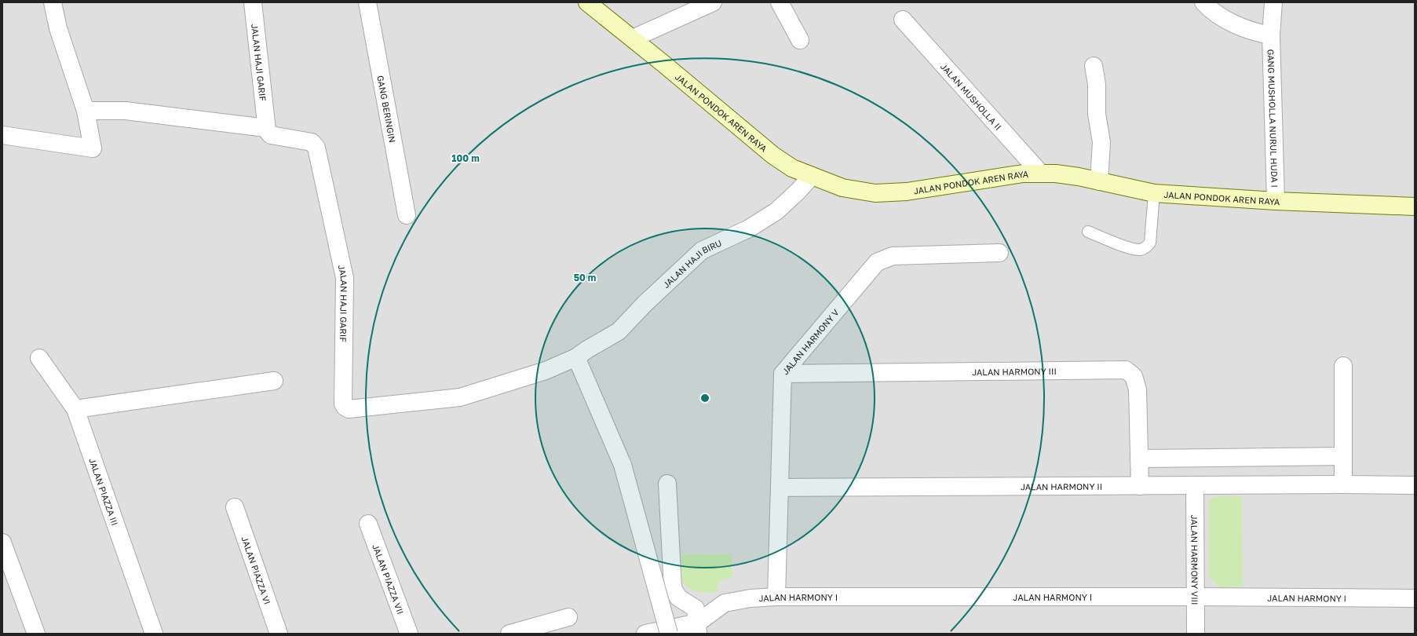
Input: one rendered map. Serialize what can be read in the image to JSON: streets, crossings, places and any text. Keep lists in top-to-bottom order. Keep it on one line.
{"streets":{"main road":["JALAN PONDOK AREN RAYA"],"street":["JALAN HAJI GARIF","JALAN MUSHOLLA II","GANG BERINGIN","GANG MUSHOLLA NURUL HUDA I","JALAN HAJI BIRU","JALAN HARMONY V","JALAN HARMONY III","JALAN HARMONY II","JALAN PIAZZA III","JALAN HARMONY VIII","JALAN PIAZZA VI","JALAN PIAZZA VII","JALAN HARMONY I"]},"crossings":[["JALAN HAJI GARIF","JALAN HAJI BIRU"],["JALAN MUSHOLLA II","JALAN PONDOK AREN RAYA"],["JALAN PONDOK AREN RAYA","GANG MUSHOLLA NURUL HUDA I"],["JALAN PONDOK AREN RAYA","JALAN HAJI BIRU"],["JALAN HARMONY V","JALAN HARMONY III"],["JALAN HARMONY V","JALAN HARMONY II"],["JALAN HARMONY V","JALAN HARMONY I"],["JALAN HARMONY III","JALAN HARMONY II"],["JALAN HARMONY II","JALAN HARMONY VIII"],["JALAN HARMONY VIII","JALAN HARMONY I"]],"rings":["100 m","50 m"]}
